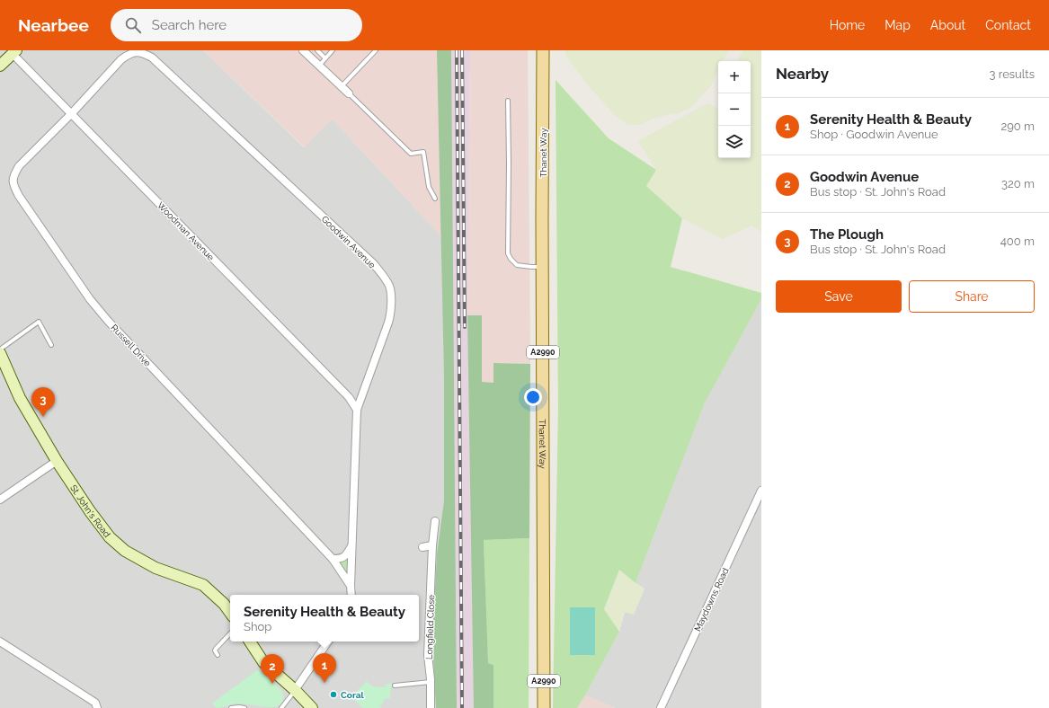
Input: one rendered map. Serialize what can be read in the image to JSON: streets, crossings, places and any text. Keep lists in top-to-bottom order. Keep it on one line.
{"streets":{"main road":["Thanet Way","A2990","St. John's Road"],"street":["Woodman Avenue","Goodwin Avenue","Russell Drive","Maydowns Road","Longfield Close"]},"crossings":[["Woodman Avenue","Goodwin Avenue"],["Woodman Avenue","Russell Drive"],["Goodwin Avenue","Russell Drive"]],"places":["Coral"],"page":{"header":"Nearbee","search":"Search here","nav":["Home","Map","About","Contact"],"heading":["Nearby","3 results"],"map_buttons":["+","−"],"list":[{"mark":"1","name":"Serenity Health & Beauty","note":"Shop · Goodwin Avenue","value":"290 m"},{"mark":"2","name":"Goodwin Avenue","note":"Bus stop · St. John's Road","value":"320 m"},{"mark":"3","name":"The Plough","note":"Bus stop · St. John's Road","value":"400 m"}],"buttons":["Save","Share"],"pins":["3","1","2"],"popup":["Serenity Health & Beauty","Shop"]}}
